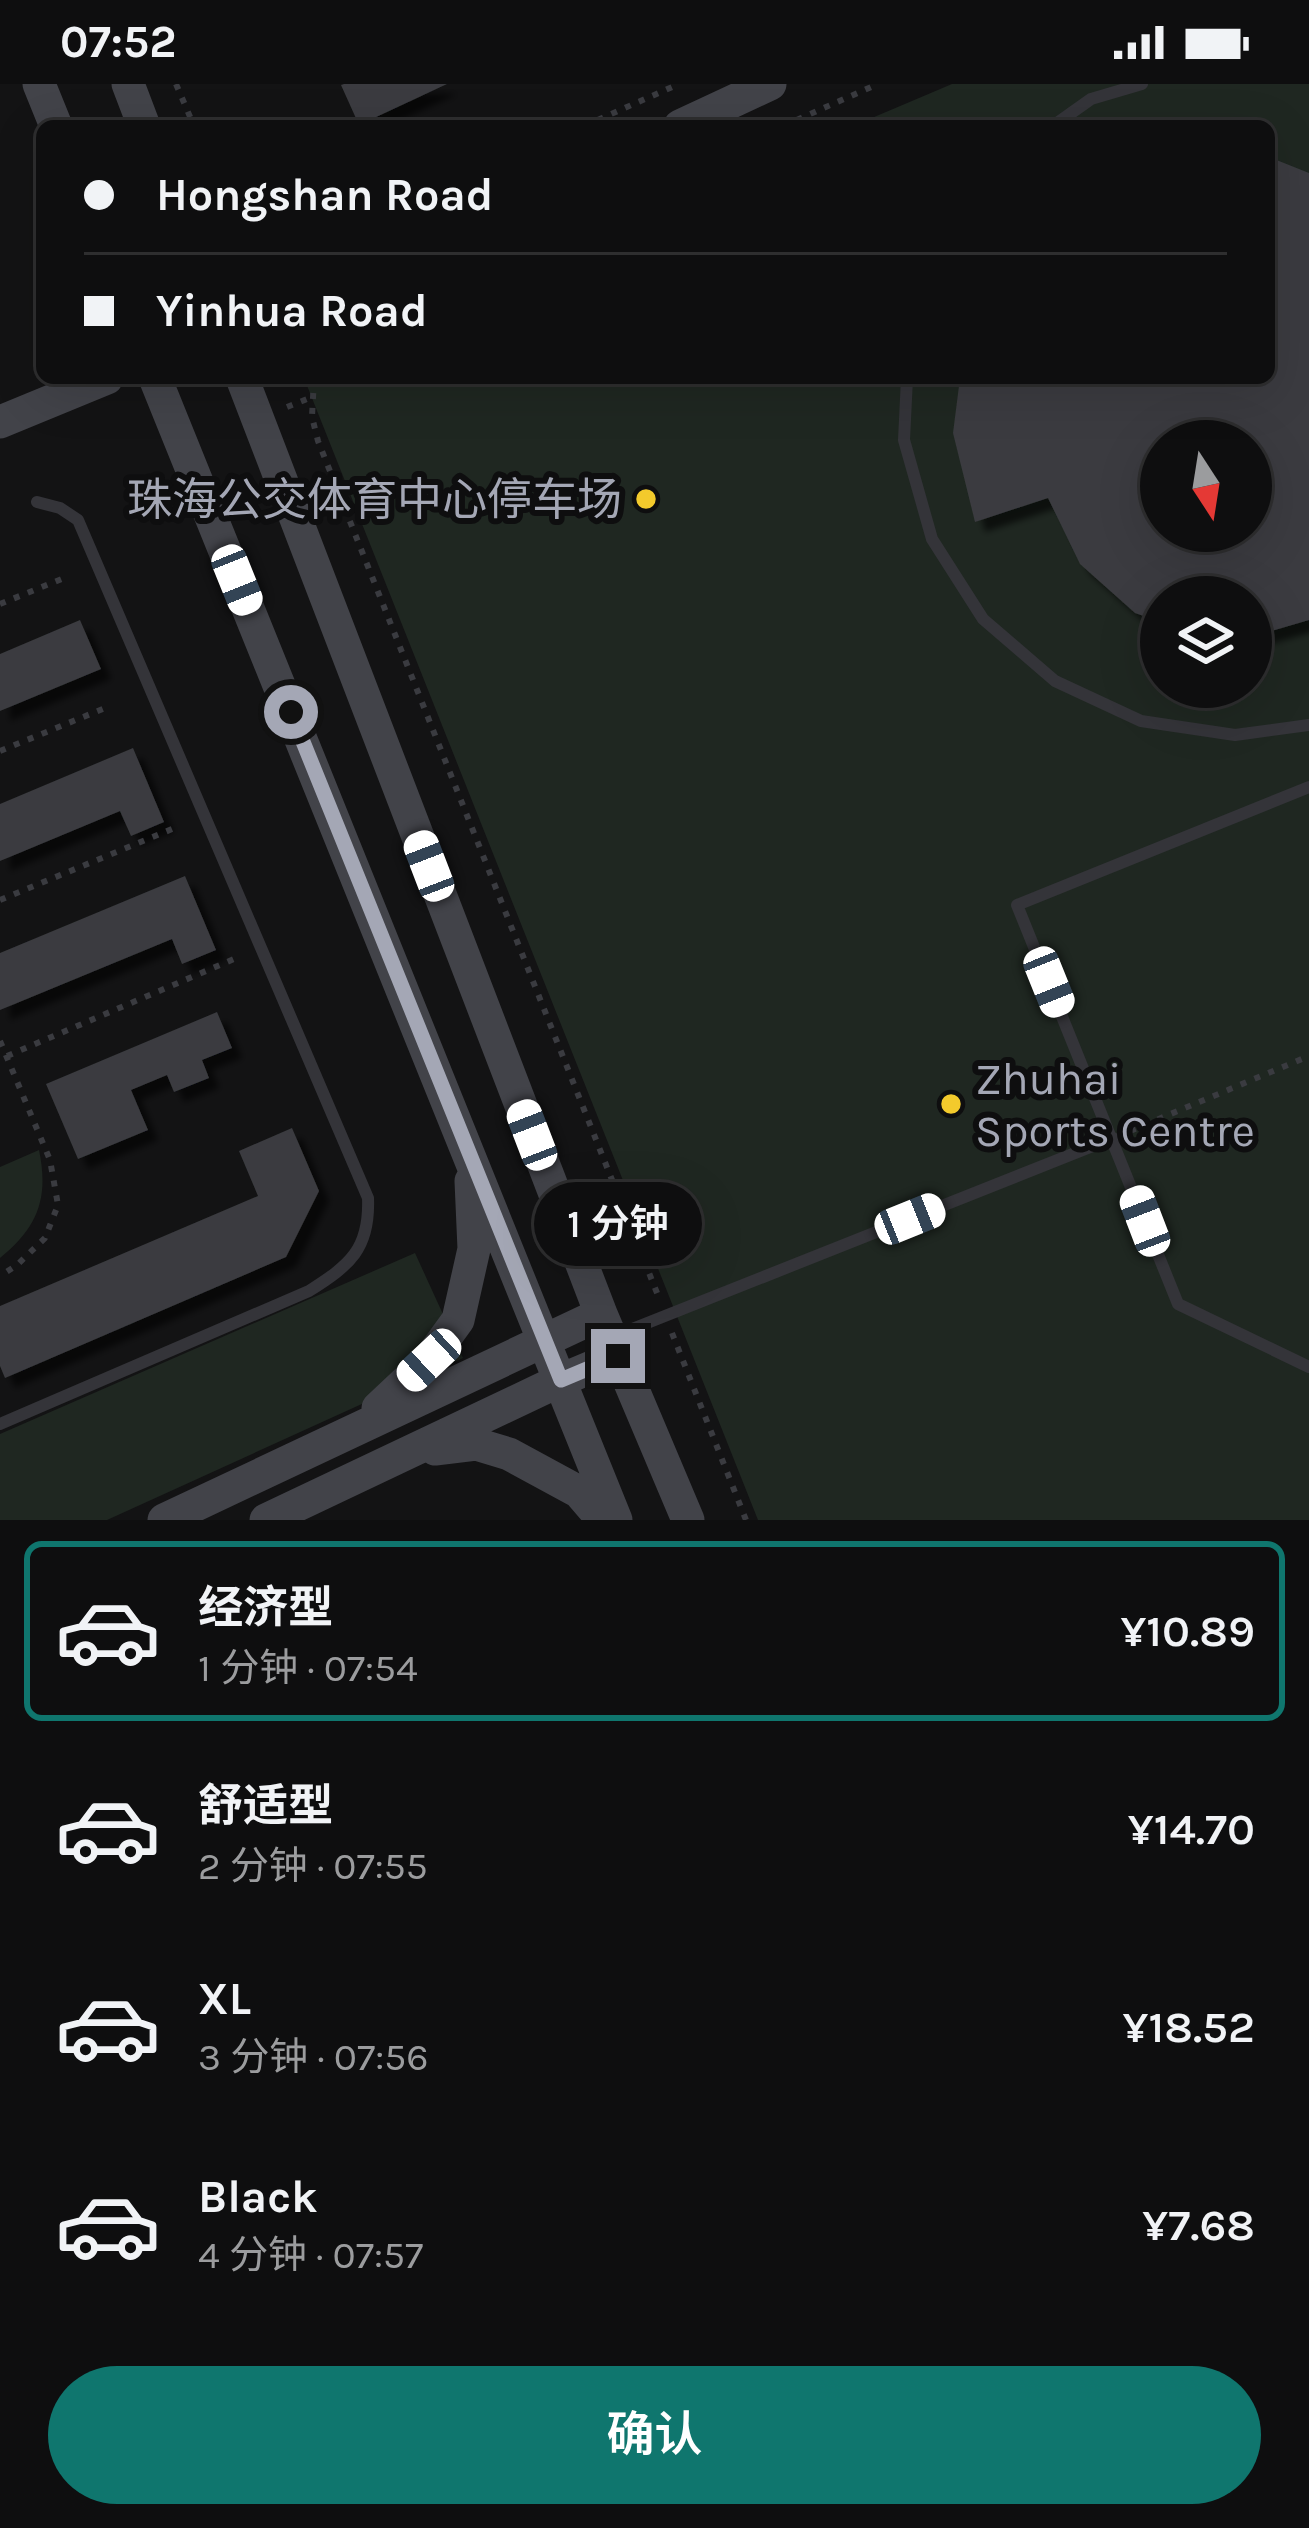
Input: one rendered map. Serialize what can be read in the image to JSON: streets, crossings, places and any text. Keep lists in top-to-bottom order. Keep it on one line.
{"places":["珠海公交体育中心停车场","Zhuhai Sports Centre"],"north":"bottom","page":{"status":"07:52","banner":["Hongshan Road","Yinhua Road"],"bubble":"1 分钟","list":[{"name":"经济型","note":"1 分钟 · 07:54","value":"¥10.89"},{"name":"舒适型","note":"2 分钟 · 07:55","value":"¥14.70"},{"name":"XL","note":"3 分钟 · 07:56","value":"¥18.52"},{"name":"Black","note":"4 分钟 · 07:57","value":"¥7.68"}],"buttons":"确认"}}
